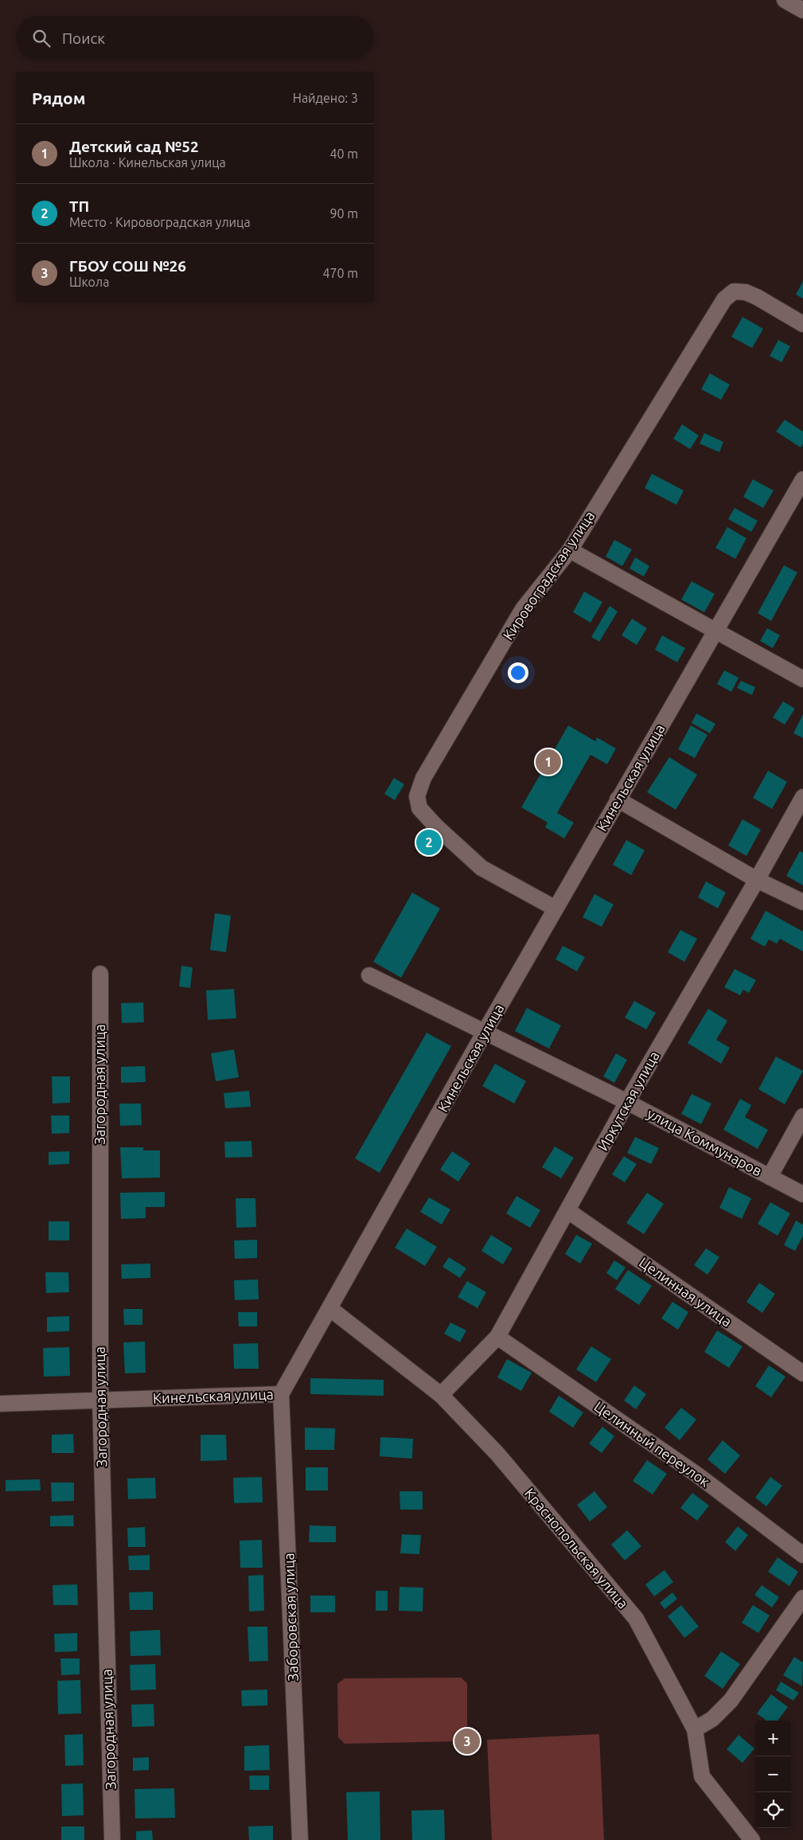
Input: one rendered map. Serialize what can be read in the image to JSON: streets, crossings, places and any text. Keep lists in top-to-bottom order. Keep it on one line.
{"streets":{"street":["Кировоградская улица","Кинельская улица","Загородная улица","Иркутская улица","улица Коммунаров","Целинная улица","Целинный переулок","Краснопольская улица","Заборовская улица"]},"crossings":[["Кировоградская улица","Кинельская улица"],["Кинельская улица","Загородная улица"],["Кинельская улица","улица Коммунаров"],["Кинельская улица","Краснопольская улица"],["Кинельская улица","Заборовская улица"],["Иркутская улица","улица Коммунаров"],["Иркутская улица","Целинная улица"],["Иркутская улица","Целинный переулок"],["Иркутская улица","Краснопольская улица"]],"page":{"search":"Поиск","heading":["Рядом","Найдено: 3"],"list":[{"mark":"1","name":"Детский сад №52","note":"Школа · Кинельская улица","value":"40 m"},{"mark":"2","name":"ТП","note":"Место · Кировоградская улица","value":"90 m"},{"mark":"3","name":"ГБОУ СОШ №26","note":"Школа","value":"470 m"}],"pins":["1","2","3"],"map_buttons":["+","−"]}}
